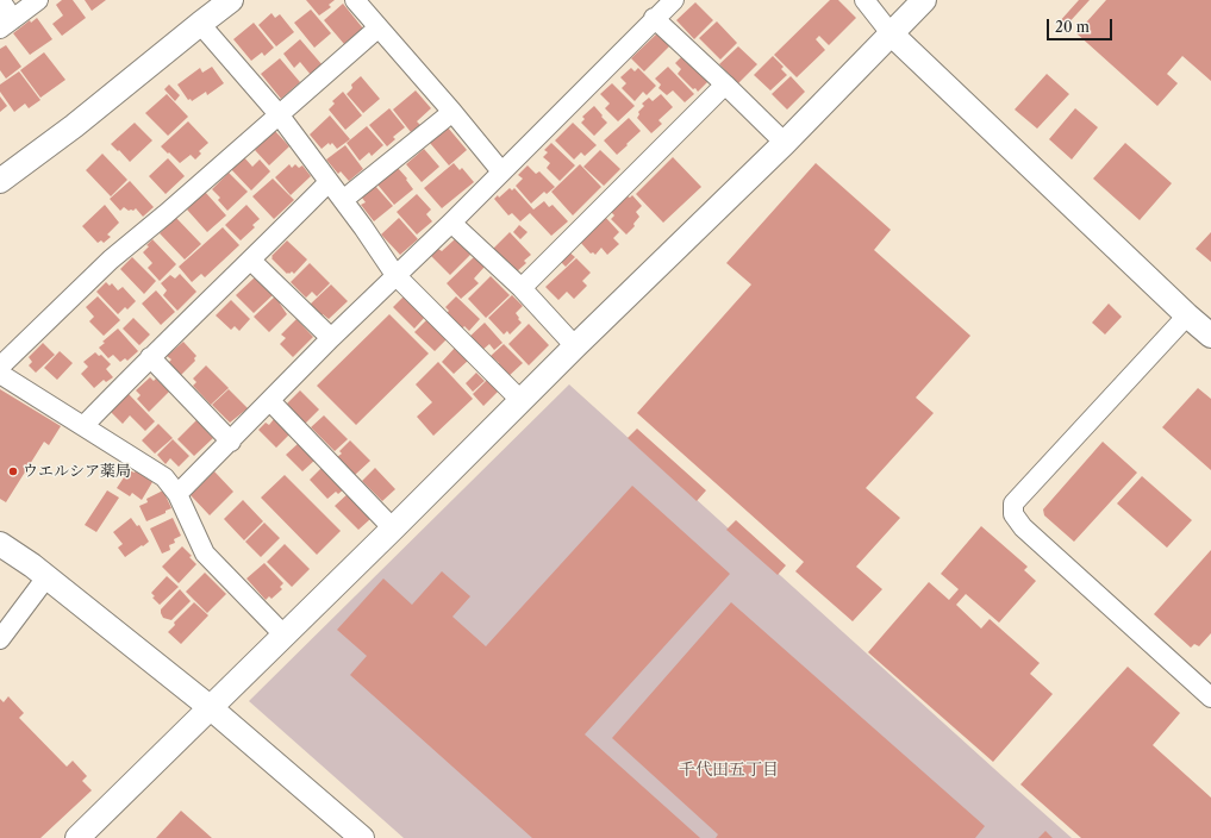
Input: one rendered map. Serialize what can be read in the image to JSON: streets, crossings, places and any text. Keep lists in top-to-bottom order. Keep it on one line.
{"districts":["千代田五丁目"],"places":["ウエルシア薬局"],"scale_bar":"20 m"}
